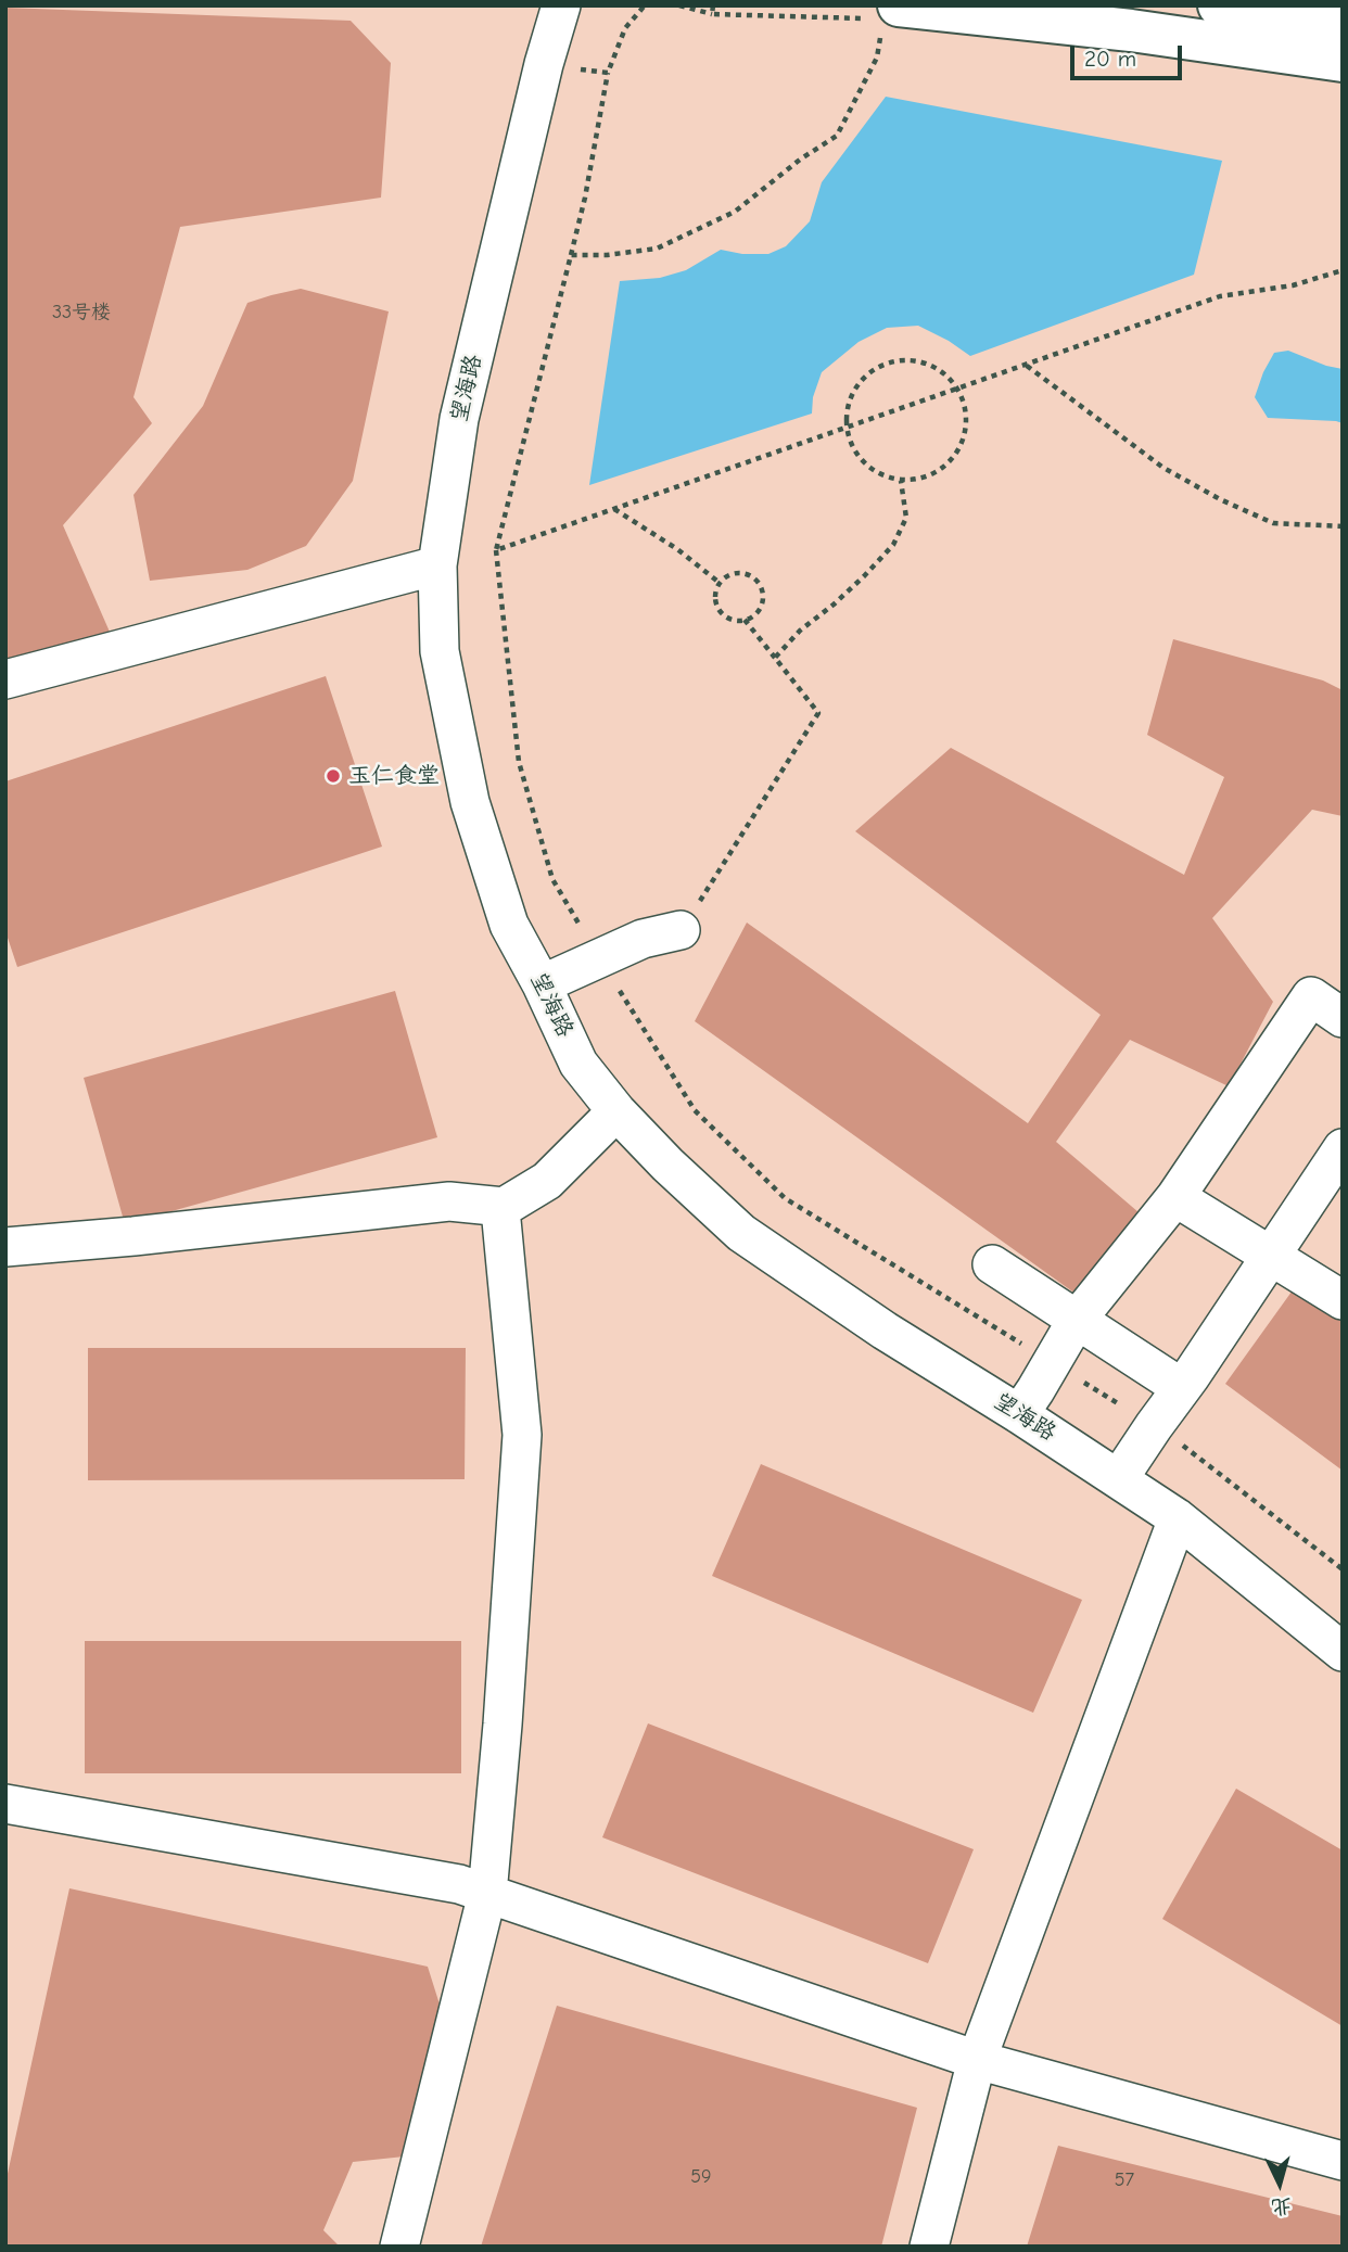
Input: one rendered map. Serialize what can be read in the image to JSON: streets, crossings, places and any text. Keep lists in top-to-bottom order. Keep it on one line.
{"streets":{"street":["望海路"]},"places":["玉仁食堂"],"house_numbers":["33号楼","59","57"],"scale_bar":"20 m","north":"bottom"}
